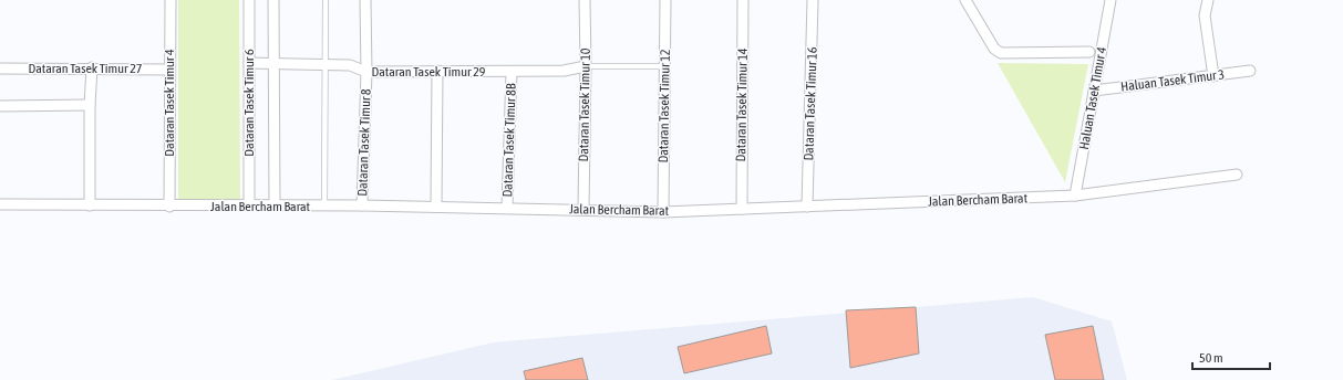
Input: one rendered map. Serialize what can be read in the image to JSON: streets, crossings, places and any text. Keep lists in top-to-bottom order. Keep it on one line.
{"streets":{"street":["Dataran Tasek Timur 27","Dataran Tasek Timur 29","Haluan Tasek Timur 3","Haluan Tasek Timur 4","Dataran Tasek Timur 4","Dataran Tasek Timur 6","Dataran Tasek Timur 16","Dataran Tasek Timur 10","Dataran Tasek Timur 14","Dataran Tasek Timur 12","Dataran Tasek Timur 8B","Dataran Tasek Timur 8","Jalan Bercham Barat"]},"crossings":[["Dataran Tasek Timur 27","Dataran Tasek Timur 4"],["Dataran Tasek Timur 29","Dataran Tasek Timur 6"],["Dataran Tasek Timur 29","Dataran Tasek Timur 10"],["Dataran Tasek Timur 29","Dataran Tasek Timur 8B"],["Dataran Tasek Timur 29","Dataran Tasek Timur 8"],["Haluan Tasek Timur 3","Haluan Tasek Timur 4"],["Haluan Tasek Timur 4","Jalan Bercham Barat"],["Dataran Tasek Timur 4","Jalan Bercham Barat"],["Dataran Tasek Timur 6","Jalan Bercham Barat"],["Dataran Tasek Timur 16","Jalan Bercham Barat"],["Dataran Tasek Timur 10","Jalan Bercham Barat"],["Dataran Tasek Timur 14","Jalan Bercham Barat"],["Dataran Tasek Timur 12","Jalan Bercham Barat"],["Dataran Tasek Timur 8B","Jalan Bercham Barat"],["Dataran Tasek Timur 8","Jalan Bercham Barat"]],"scale_bar":"50 m"}
